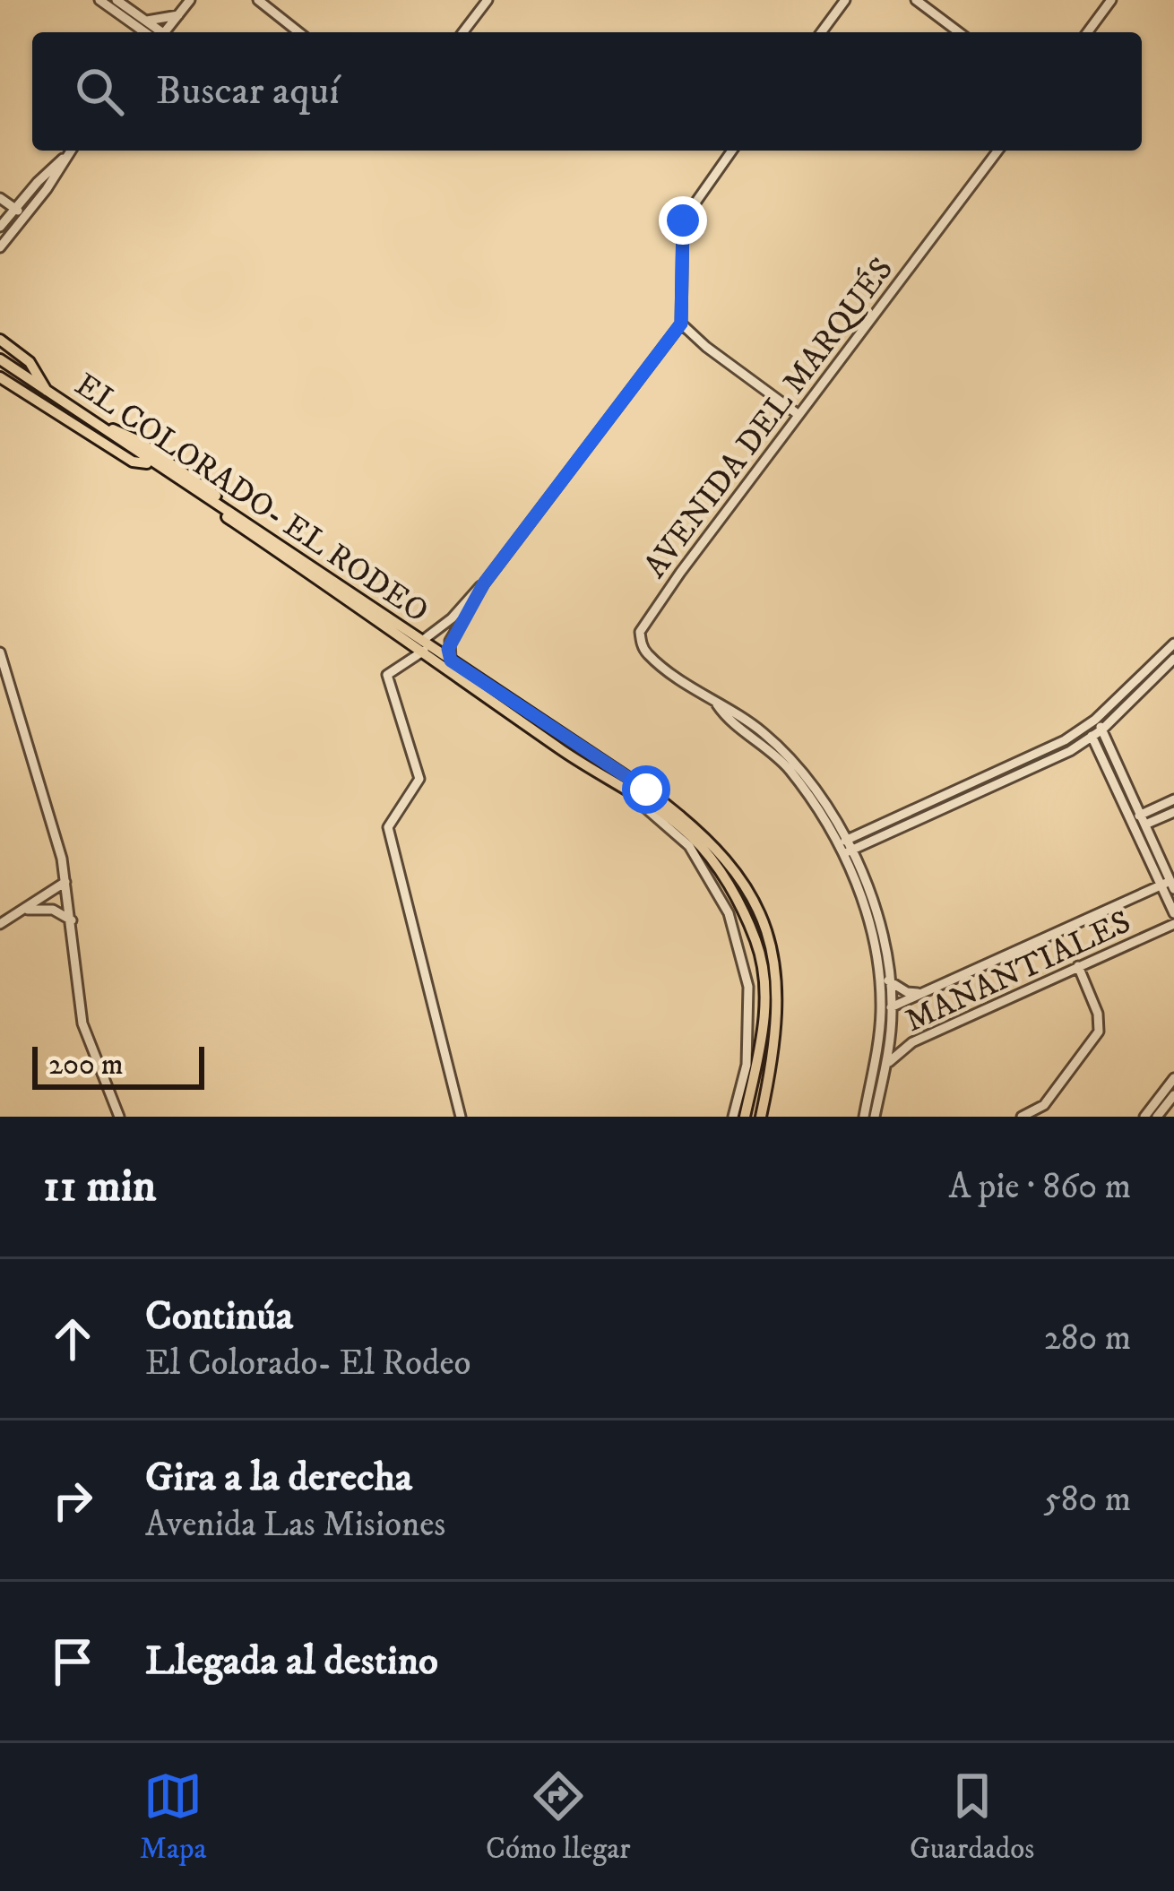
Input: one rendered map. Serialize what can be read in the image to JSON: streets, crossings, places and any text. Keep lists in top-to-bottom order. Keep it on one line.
{"streets":{"main road":["EL COLORADO- EL RODEO"],"street":["AVENIDA DEL MARQUÉS","MANANTIALES"]},"scale_bar":"200 m","page":{"search":"Buscar aquí","scale":"200 m","heading":["11 min","A pie · 860 m"],"list":[["Continúa","El Colorado- El Rodeo","280 m"],["Gira a la derecha","Avenida Las Misiones","580 m"],"Llegada al destino"],"nav":["Mapa","Cómo llegar","Guardados"]}}
